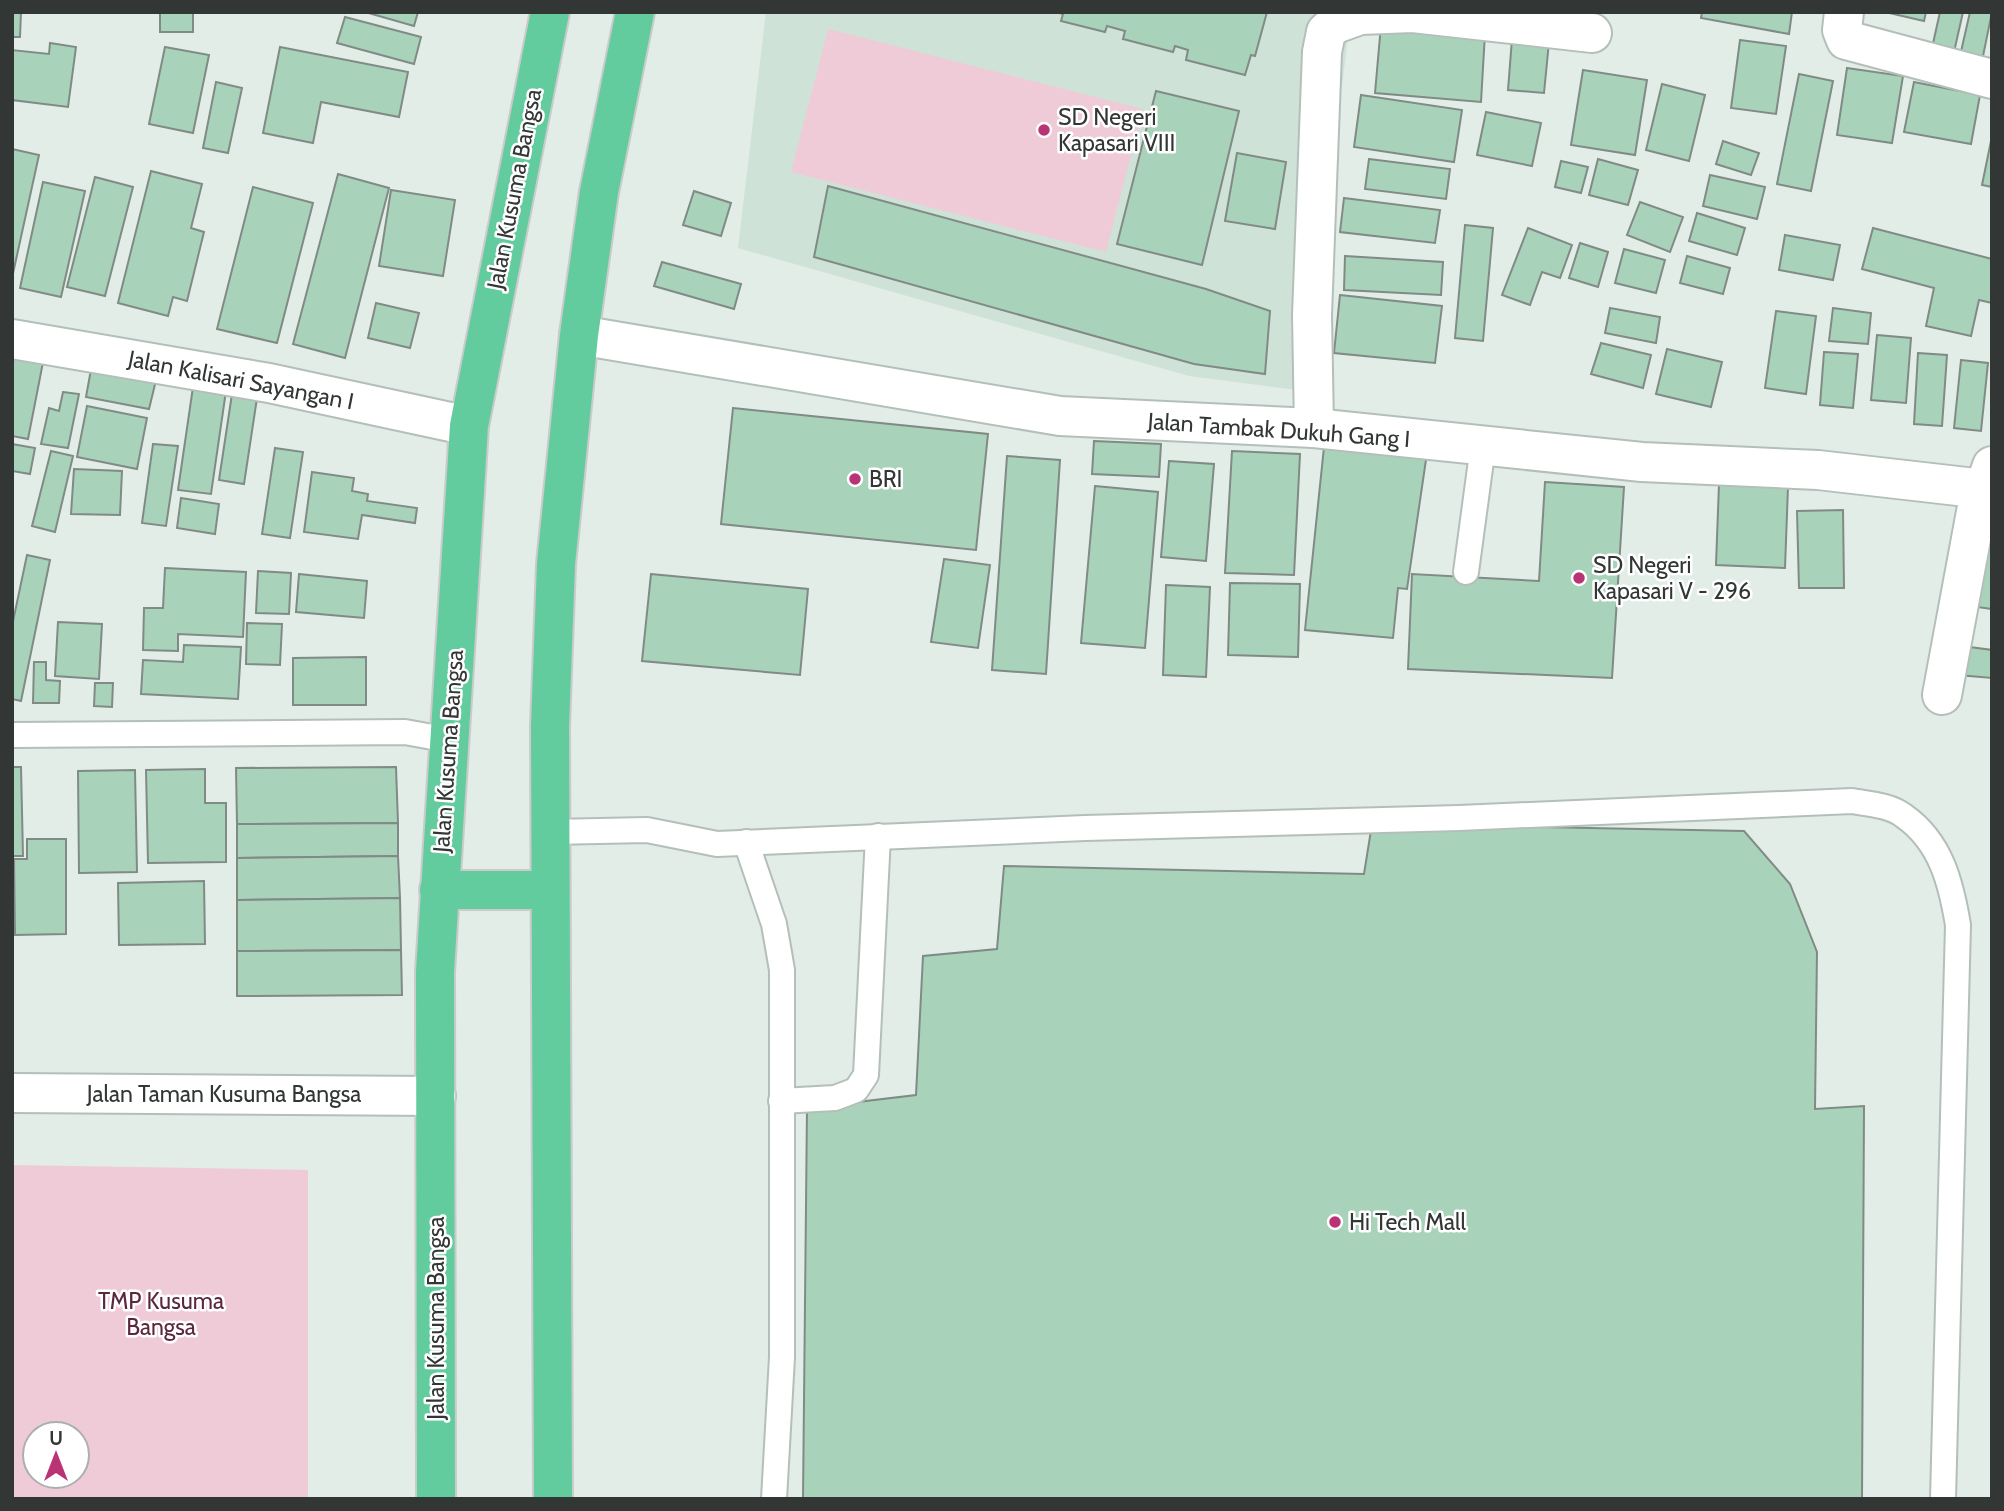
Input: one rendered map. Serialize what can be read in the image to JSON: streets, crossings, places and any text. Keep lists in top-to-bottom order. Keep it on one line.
{"streets":{"highway":["Jalan Kusuma Bangsa"],"street":["Jalan Kalisari Sayangan I","Jalan Tambak Dukuh Gang I","Jalan Taman Kusuma Bangsa"]},"crossings":[["Jalan Kusuma Bangsa","Jalan Kalisari Sayangan I"],["Jalan Kusuma Bangsa","Jalan Taman Kusuma Bangsa"]],"parks":["TMP Kusuma Bangsa"],"places":["SD Negeri Kapasari VIII","BRI","SD Negeri Kapasari V - 296","Hi Tech Mall"],"north":"top"}
